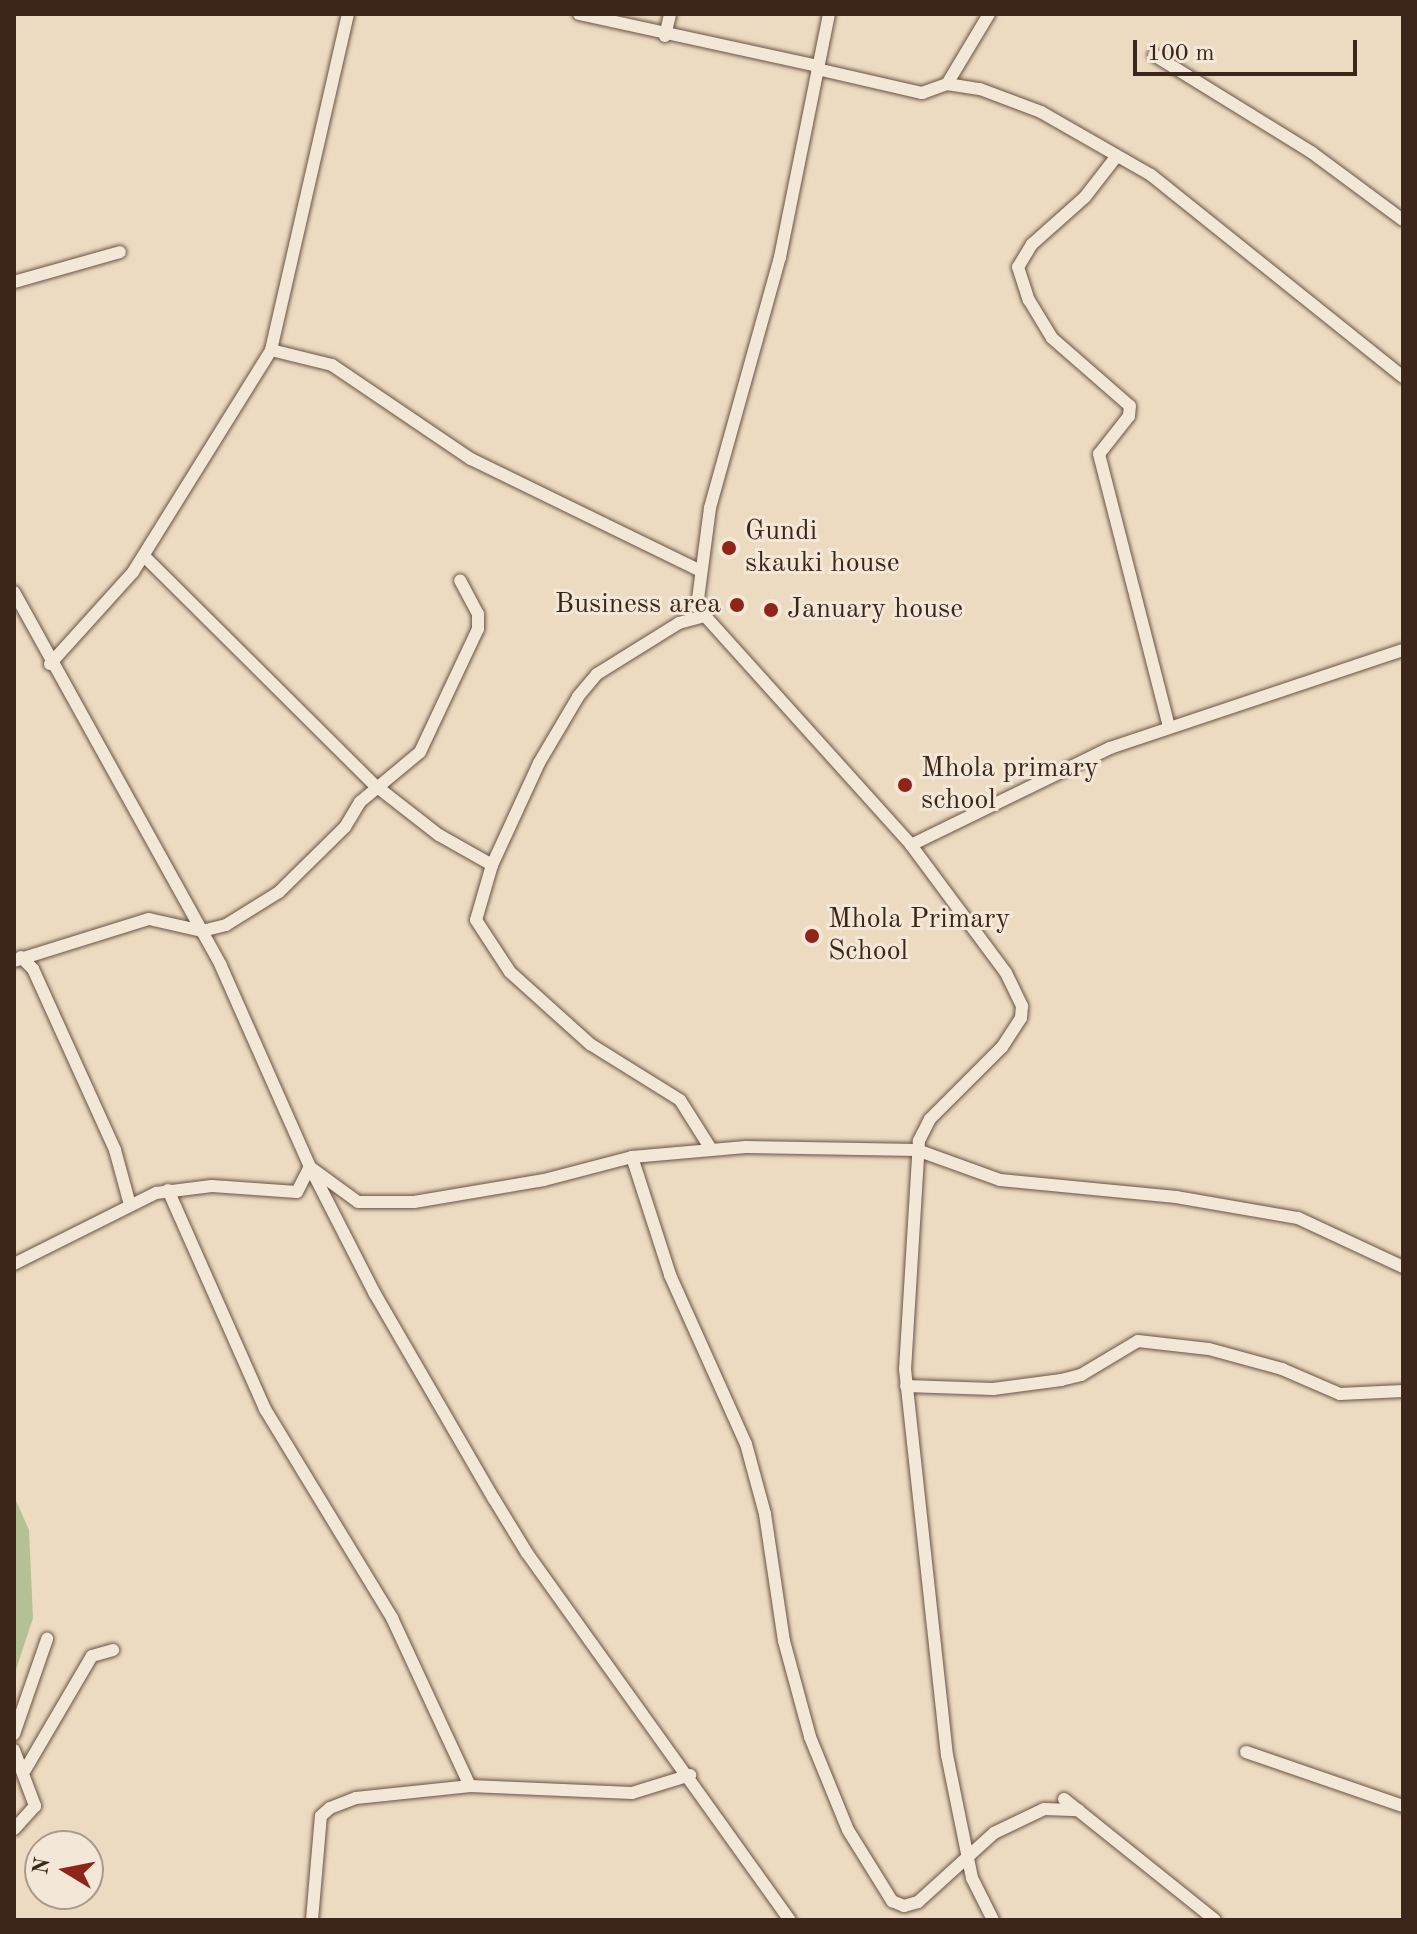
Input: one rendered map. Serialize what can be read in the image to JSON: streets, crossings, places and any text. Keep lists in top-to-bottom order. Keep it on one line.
{"places":["Gundi skauki house","Business area","January house","Mhola primary school","Mhola Primary School"],"scale_bar":"100 m","north":"left"}
